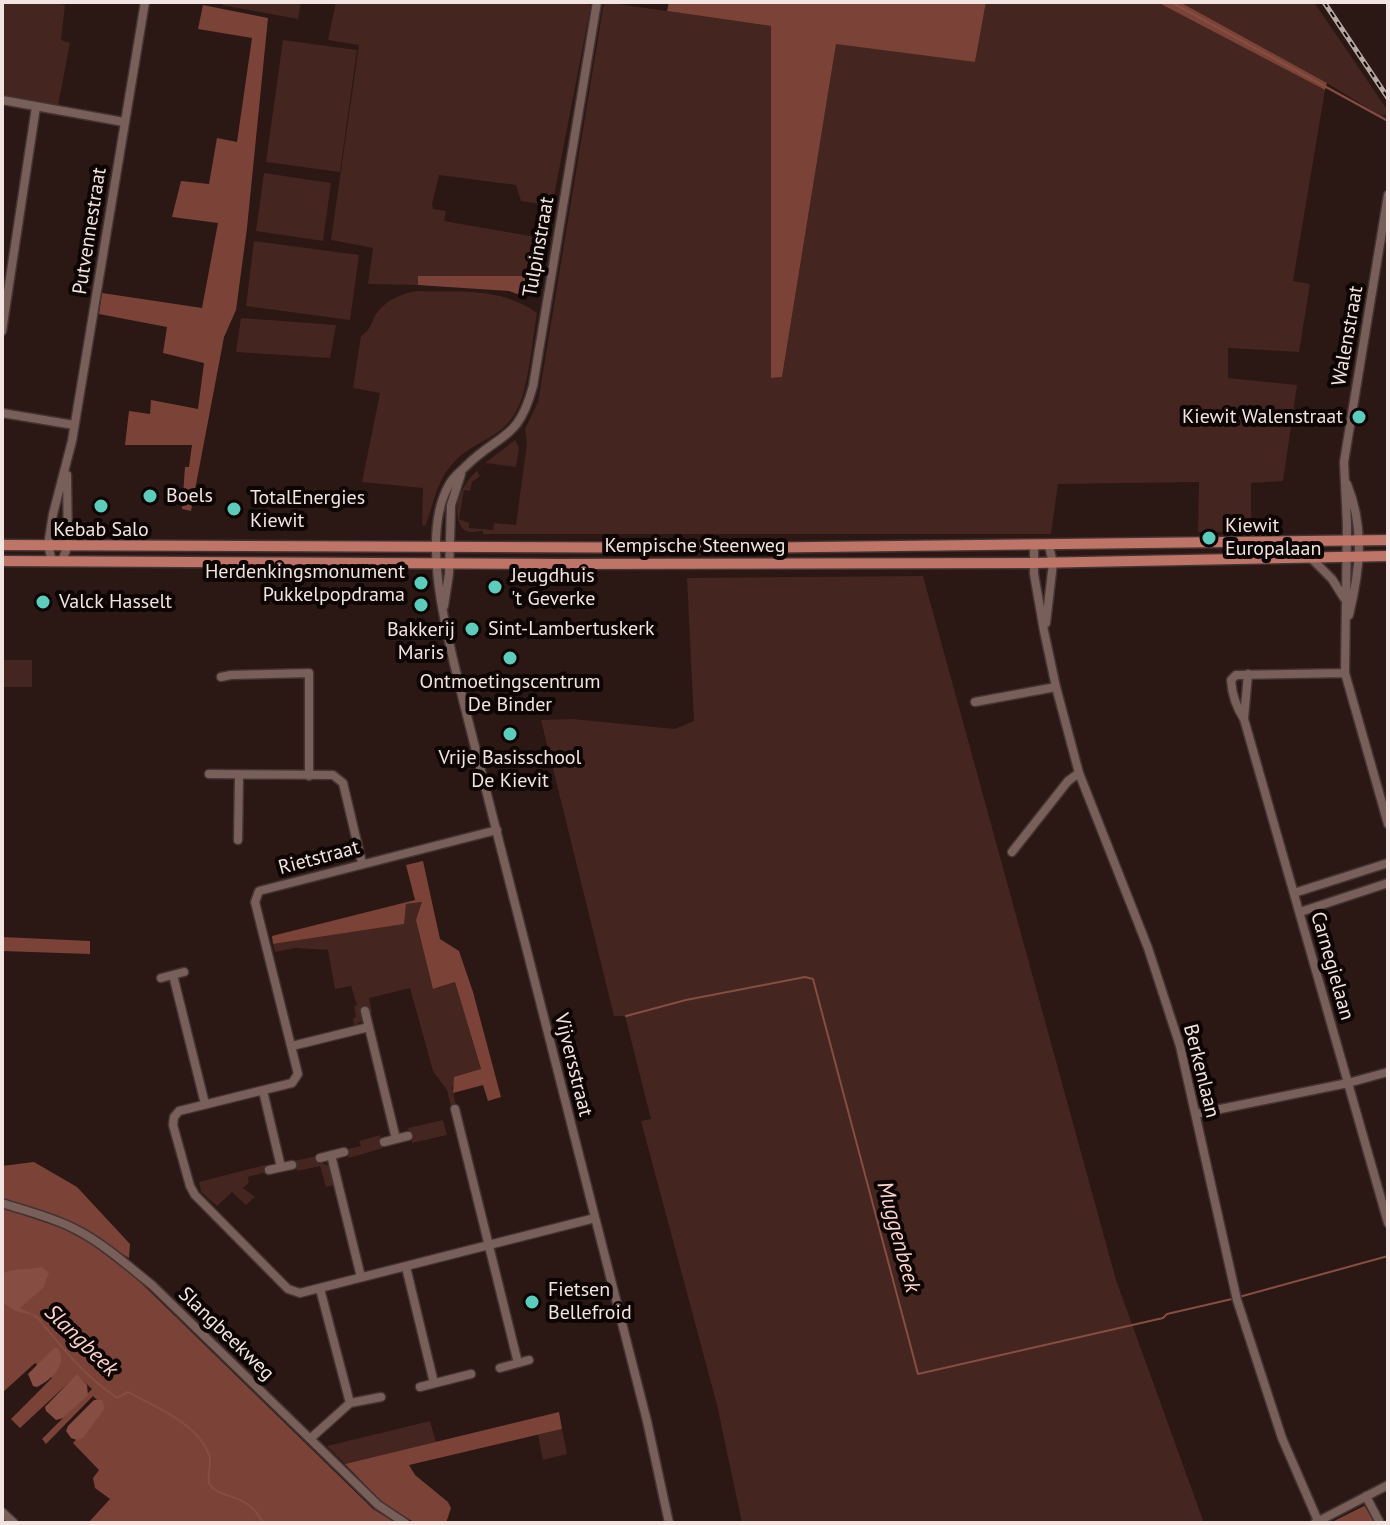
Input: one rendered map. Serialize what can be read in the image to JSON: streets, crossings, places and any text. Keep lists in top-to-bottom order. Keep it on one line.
{"streets":{"main road":["Kempische Steenweg"],"street":["Putvennestraat","Tulpinstraat","Walenstraat","Rietstraat","Carnegielaan","Vijversstraat","Berkenlaan","Slangbeekweg"]},"crossings":[["Putvennestraat","Kempische Steenweg"],["Tulpinstraat","Kempische Steenweg"],["Tulpinstraat","Vijversstraat"],["Walenstraat","Kempische Steenweg"],["Kempische Steenweg","Vijversstraat"],["Kempische Steenweg","Berkenlaan"],["Rietstraat","Vijversstraat"]],"water":["Muggenbeek","Slangbeek"],"places":["Kiewit Walenstraat","Boels","Kebab Salo","TotalEnergies Kiewit","Kiewit Europalaan","Herdenkingsmonument Pukkelpopdrama","Jeugdhuis 't Geverke","Valck Hasselt","Bakkerij Maris","Sint-Lambertuskerk","Ontmoetingscentrum De Binder","Vrije Basisschool De Kievit","Fietsen Bellefroid"]}
